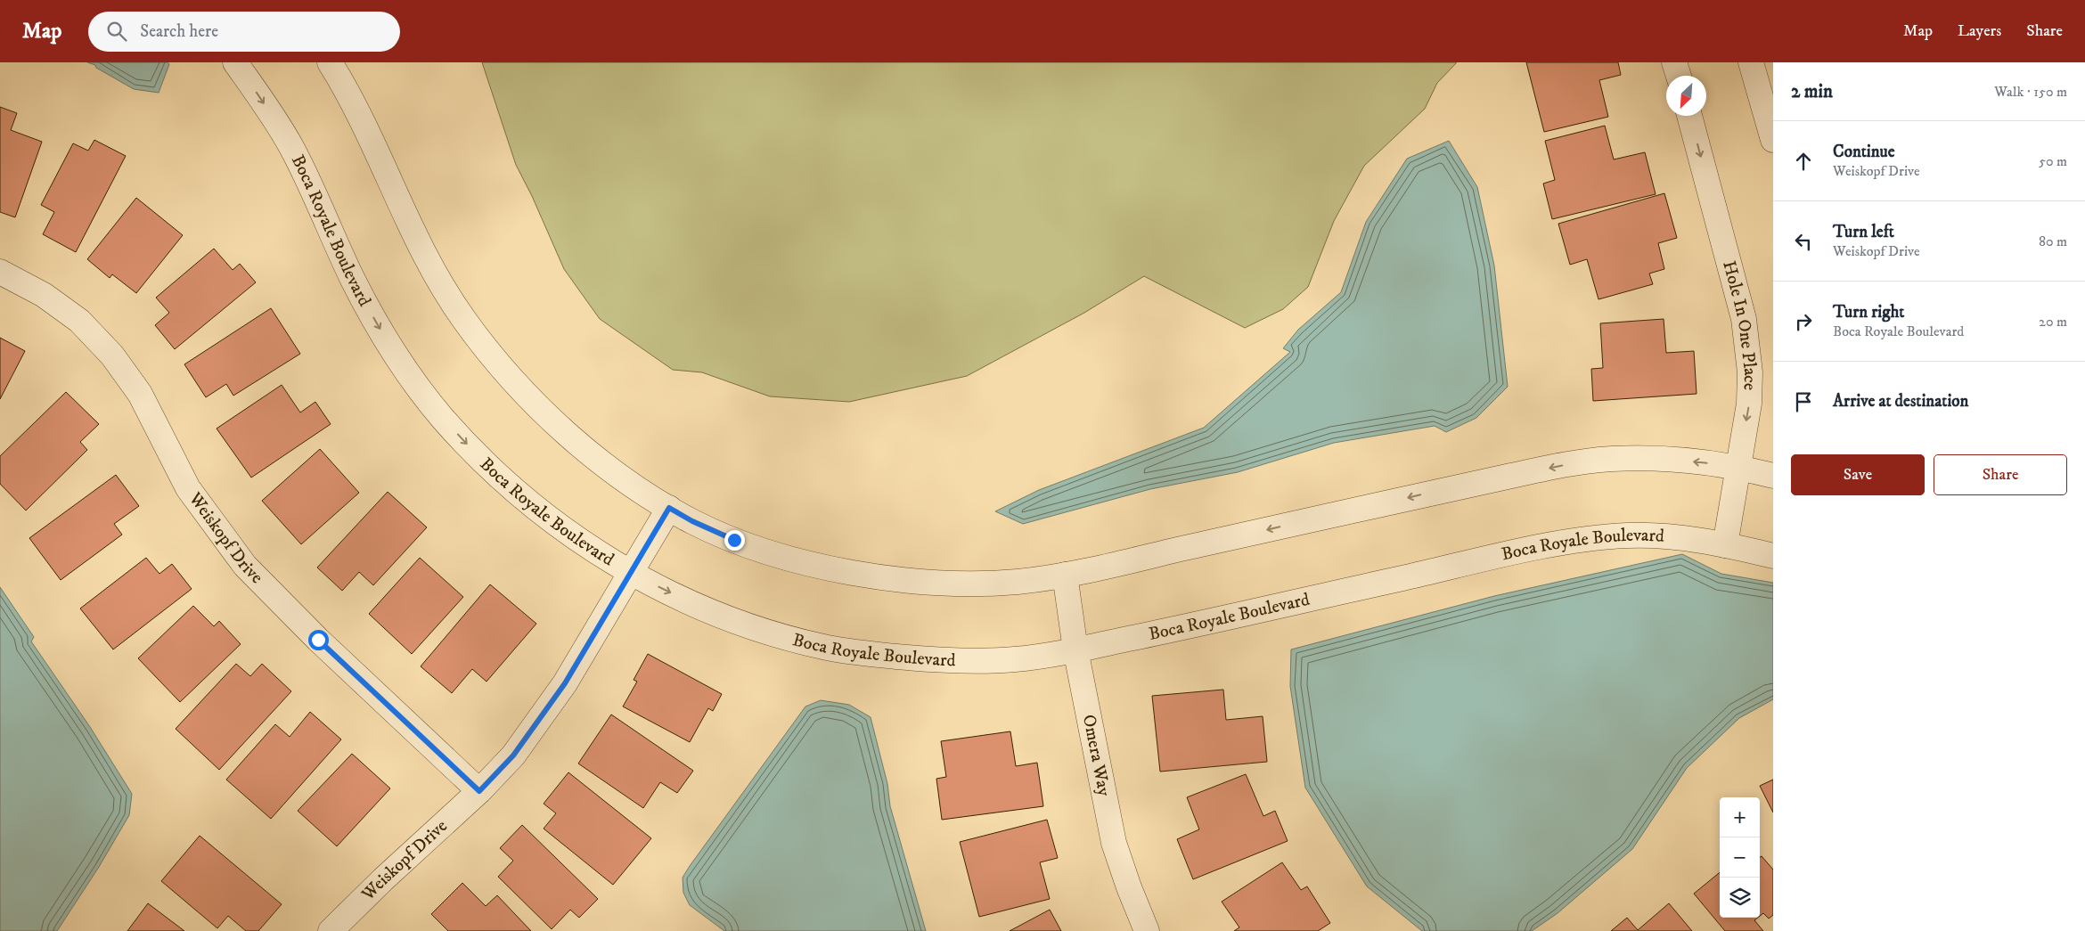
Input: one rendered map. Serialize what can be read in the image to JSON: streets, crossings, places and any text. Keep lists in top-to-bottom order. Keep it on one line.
{"streets":{"street":["Boca Royale Boulevard","Hole In One Place","Weiskopf Drive","Omera Way"]},"crossings":[["Boca Royale Boulevard","Hole In One Place"],["Boca Royale Boulevard","Weiskopf Drive"],["Boca Royale Boulevard","Omera Way"]],"one_way":["Hole In One Place"],"north":"bottom left","page":{"header":"Map","search":"Search here","nav":["Map","Layers","Share"],"heading":["2 min","Walk · 150 m"],"list":[["Continue","Weiskopf Drive","50 m"],["Turn left","Weiskopf Drive","80 m"],["Turn right","Boca Royale Boulevard","20 m"],"Arrive at destination"],"buttons":["Save","Share"],"map_buttons":["+","−"]}}
